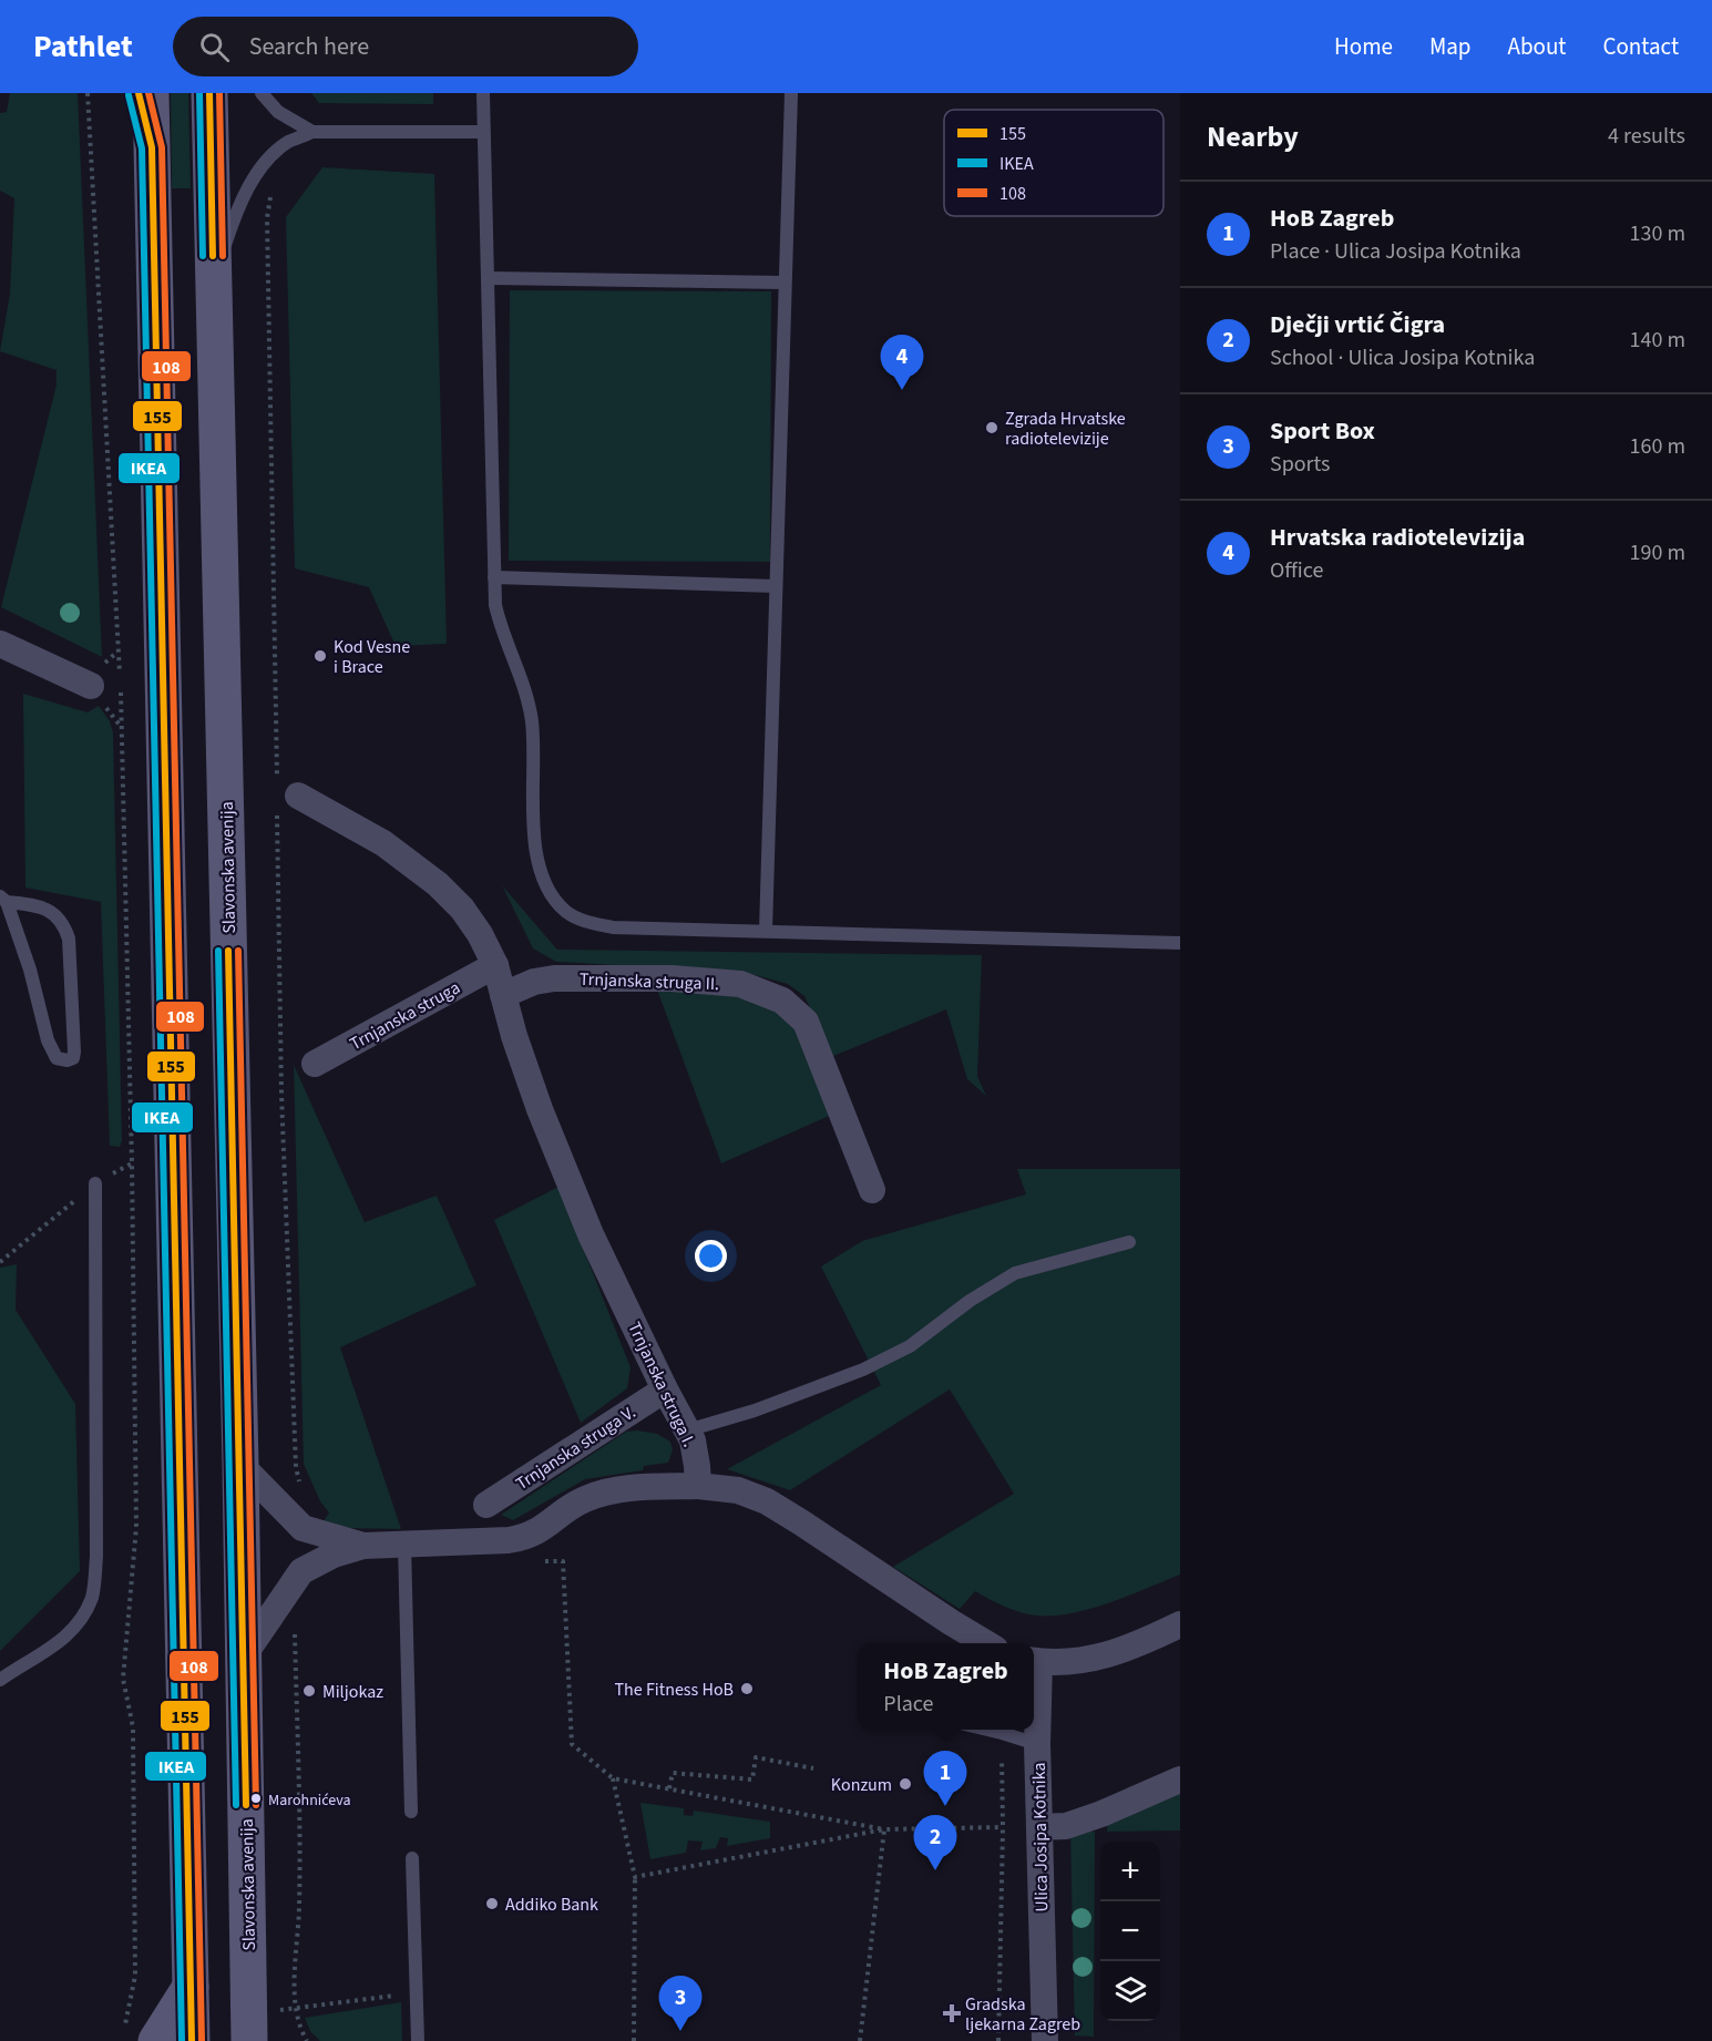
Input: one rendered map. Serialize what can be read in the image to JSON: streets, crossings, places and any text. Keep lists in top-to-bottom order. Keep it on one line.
{"streets":{"main road":["Slavonska avenija"],"street":["Trnjanska struga II.","Trnjanska struga","Trnjanska struga I.","Trnjanska struga V.","Ulica Josipa Kotnika"]},"crossings":[["Trnjanska struga II.","Trnjanska struga I."],["Trnjanska struga","Trnjanska struga I."],["Trnjanska struga I.","Trnjanska struga V."]],"places":{"other":["Zgrada Hrvatske radiotelevizije","Kod Vesne i Brace","The Fitness HoB","Miljokaz","Konzum","Marohnićeva","Addiko Bank"],"health":["Gradska ljekarna Zagreb"]},"lines":["transit line 155","transit line IKEA","transit line 108"],"legend":["155","IKEA","108"],"page":{"header":"Pathlet","search":"Search here","nav":["Home","Map","About","Contact"],"heading":["Nearby","4 results"],"list":[{"mark":"1","name":"HoB Zagreb","note":"Place · Ulica Josipa Kotnika","value":"130 m"},{"mark":"2","name":"Dječji vrtić Čigra","note":"School · Ulica Josipa Kotnika","value":"140 m"},{"mark":"3","name":"Sport Box","note":"Sports","value":"160 m"},{"mark":"4","name":"Hrvatska radiotelevizija","note":"Office","value":"190 m"}],"pins":["4","1","2","3"],"popup":["HoB Zagreb","Place"],"map_buttons":["+","−"]}}
